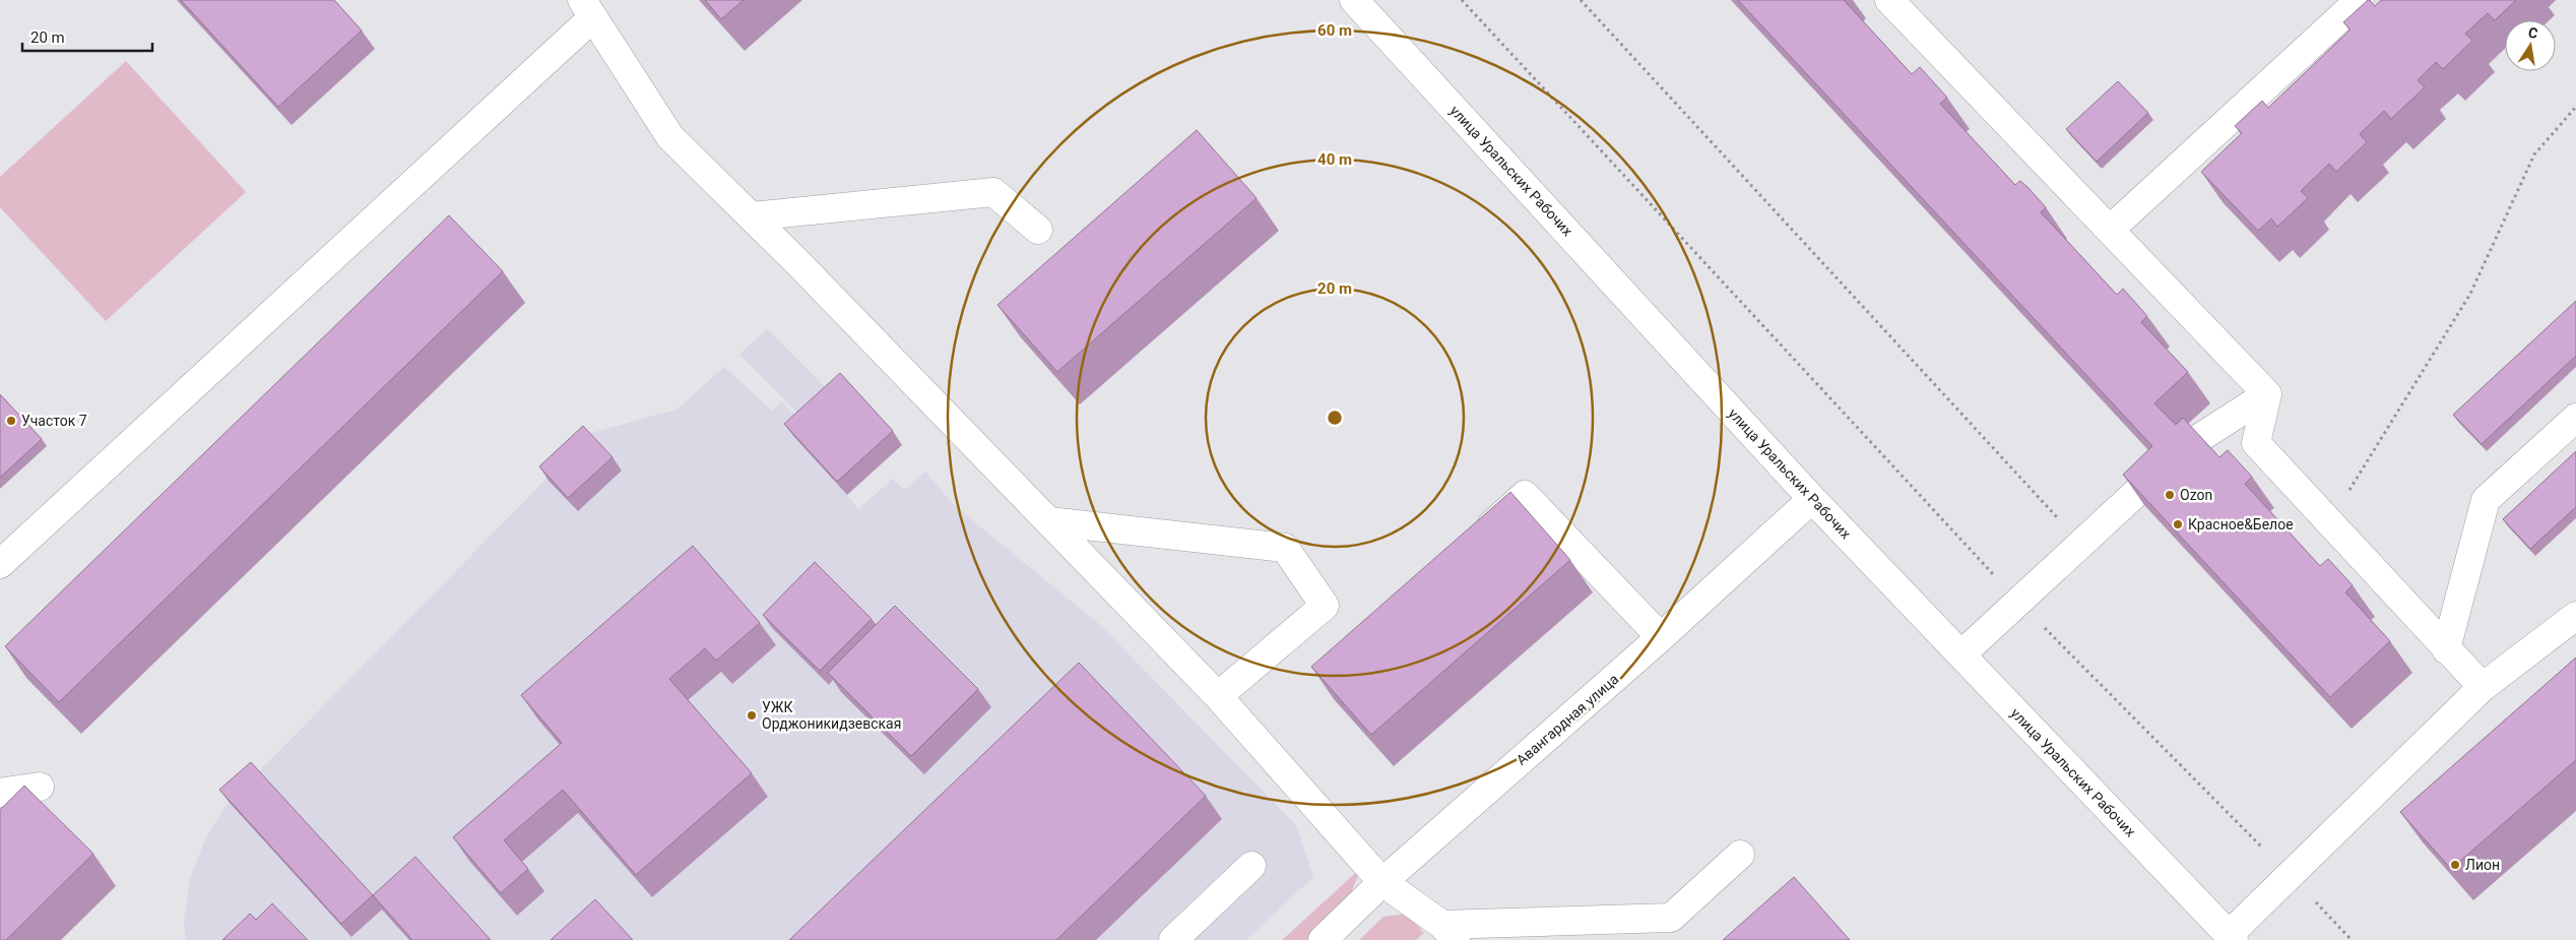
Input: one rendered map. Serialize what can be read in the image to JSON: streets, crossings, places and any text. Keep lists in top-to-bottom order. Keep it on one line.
{"streets":{"street":["улица Уральских Рабочих","Авангардная улица"]},"crossings":[["улица Уральских Рабочих","Авангардная улица"]],"places":["Участок 7","Ozon","Красное&Белое","УЖК Орджоникидзевская","Лион"],"scale_bar":"20 m","north":"top","rings":["60 m","40 m","20 m"]}
